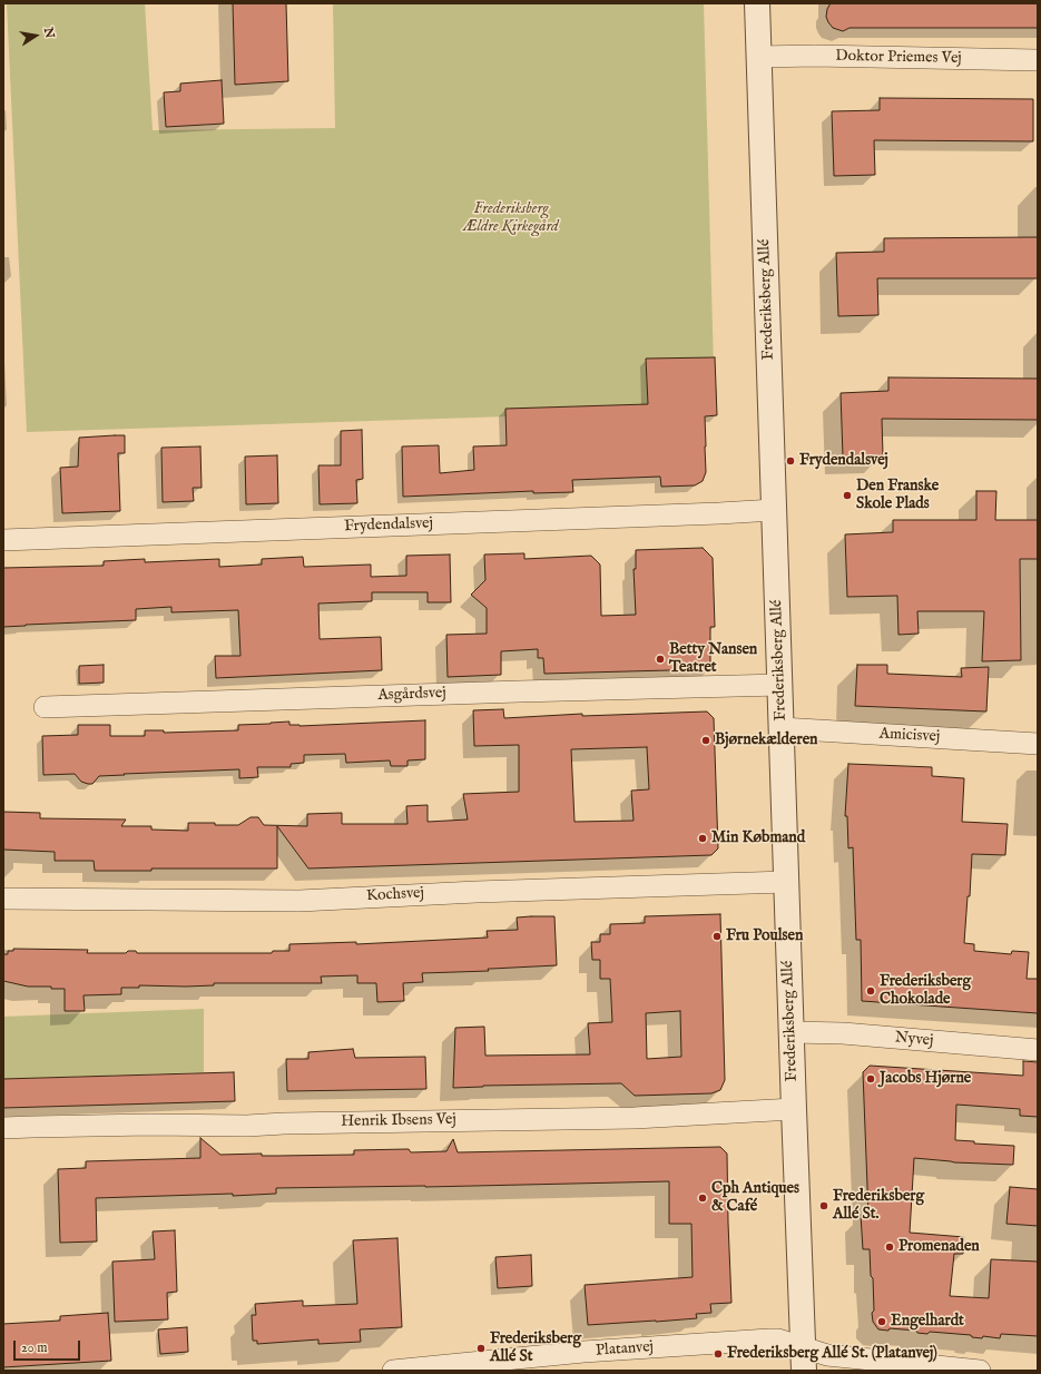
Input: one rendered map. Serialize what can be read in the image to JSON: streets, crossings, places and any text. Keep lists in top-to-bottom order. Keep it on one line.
{"streets":{"street":["Doktor Priemes Vej","Frederiksberg Allé","Frydendalsvej","Asgårdsvej","Amicisvej","Kochsvej","Nyvej","Henrik Ibsens Vej","Platanvej"]},"crossings":[["Doktor Priemes Vej","Frederiksberg Allé"],["Frederiksberg Allé","Frydendalsvej"],["Frederiksberg Allé","Asgårdsvej"],["Frederiksberg Allé","Amicisvej"],["Frederiksberg Allé","Kochsvej"],["Frederiksberg Allé","Nyvej"],["Frederiksberg Allé","Henrik Ibsens Vej"],["Frederiksberg Allé","Platanvej"]],"parks":["Frederiksberg Ældre Kirkegård"],"places":["Frydendalsvej","Den Franske Skole Plads","Betty Nansen Teatret","Bjørnekælderen","Min Købmand","Fru Poulsen","Frederiksberg Chokolade","Jacobs Hjørne","Cph Antiques & Café","Frederiksberg Allé St.","Promenaden","Engelhardt","Frederiksberg Allé St","Frederiksberg Allé St. (Platanvej)"],"scale_bar":"20 m","north":"right"}
